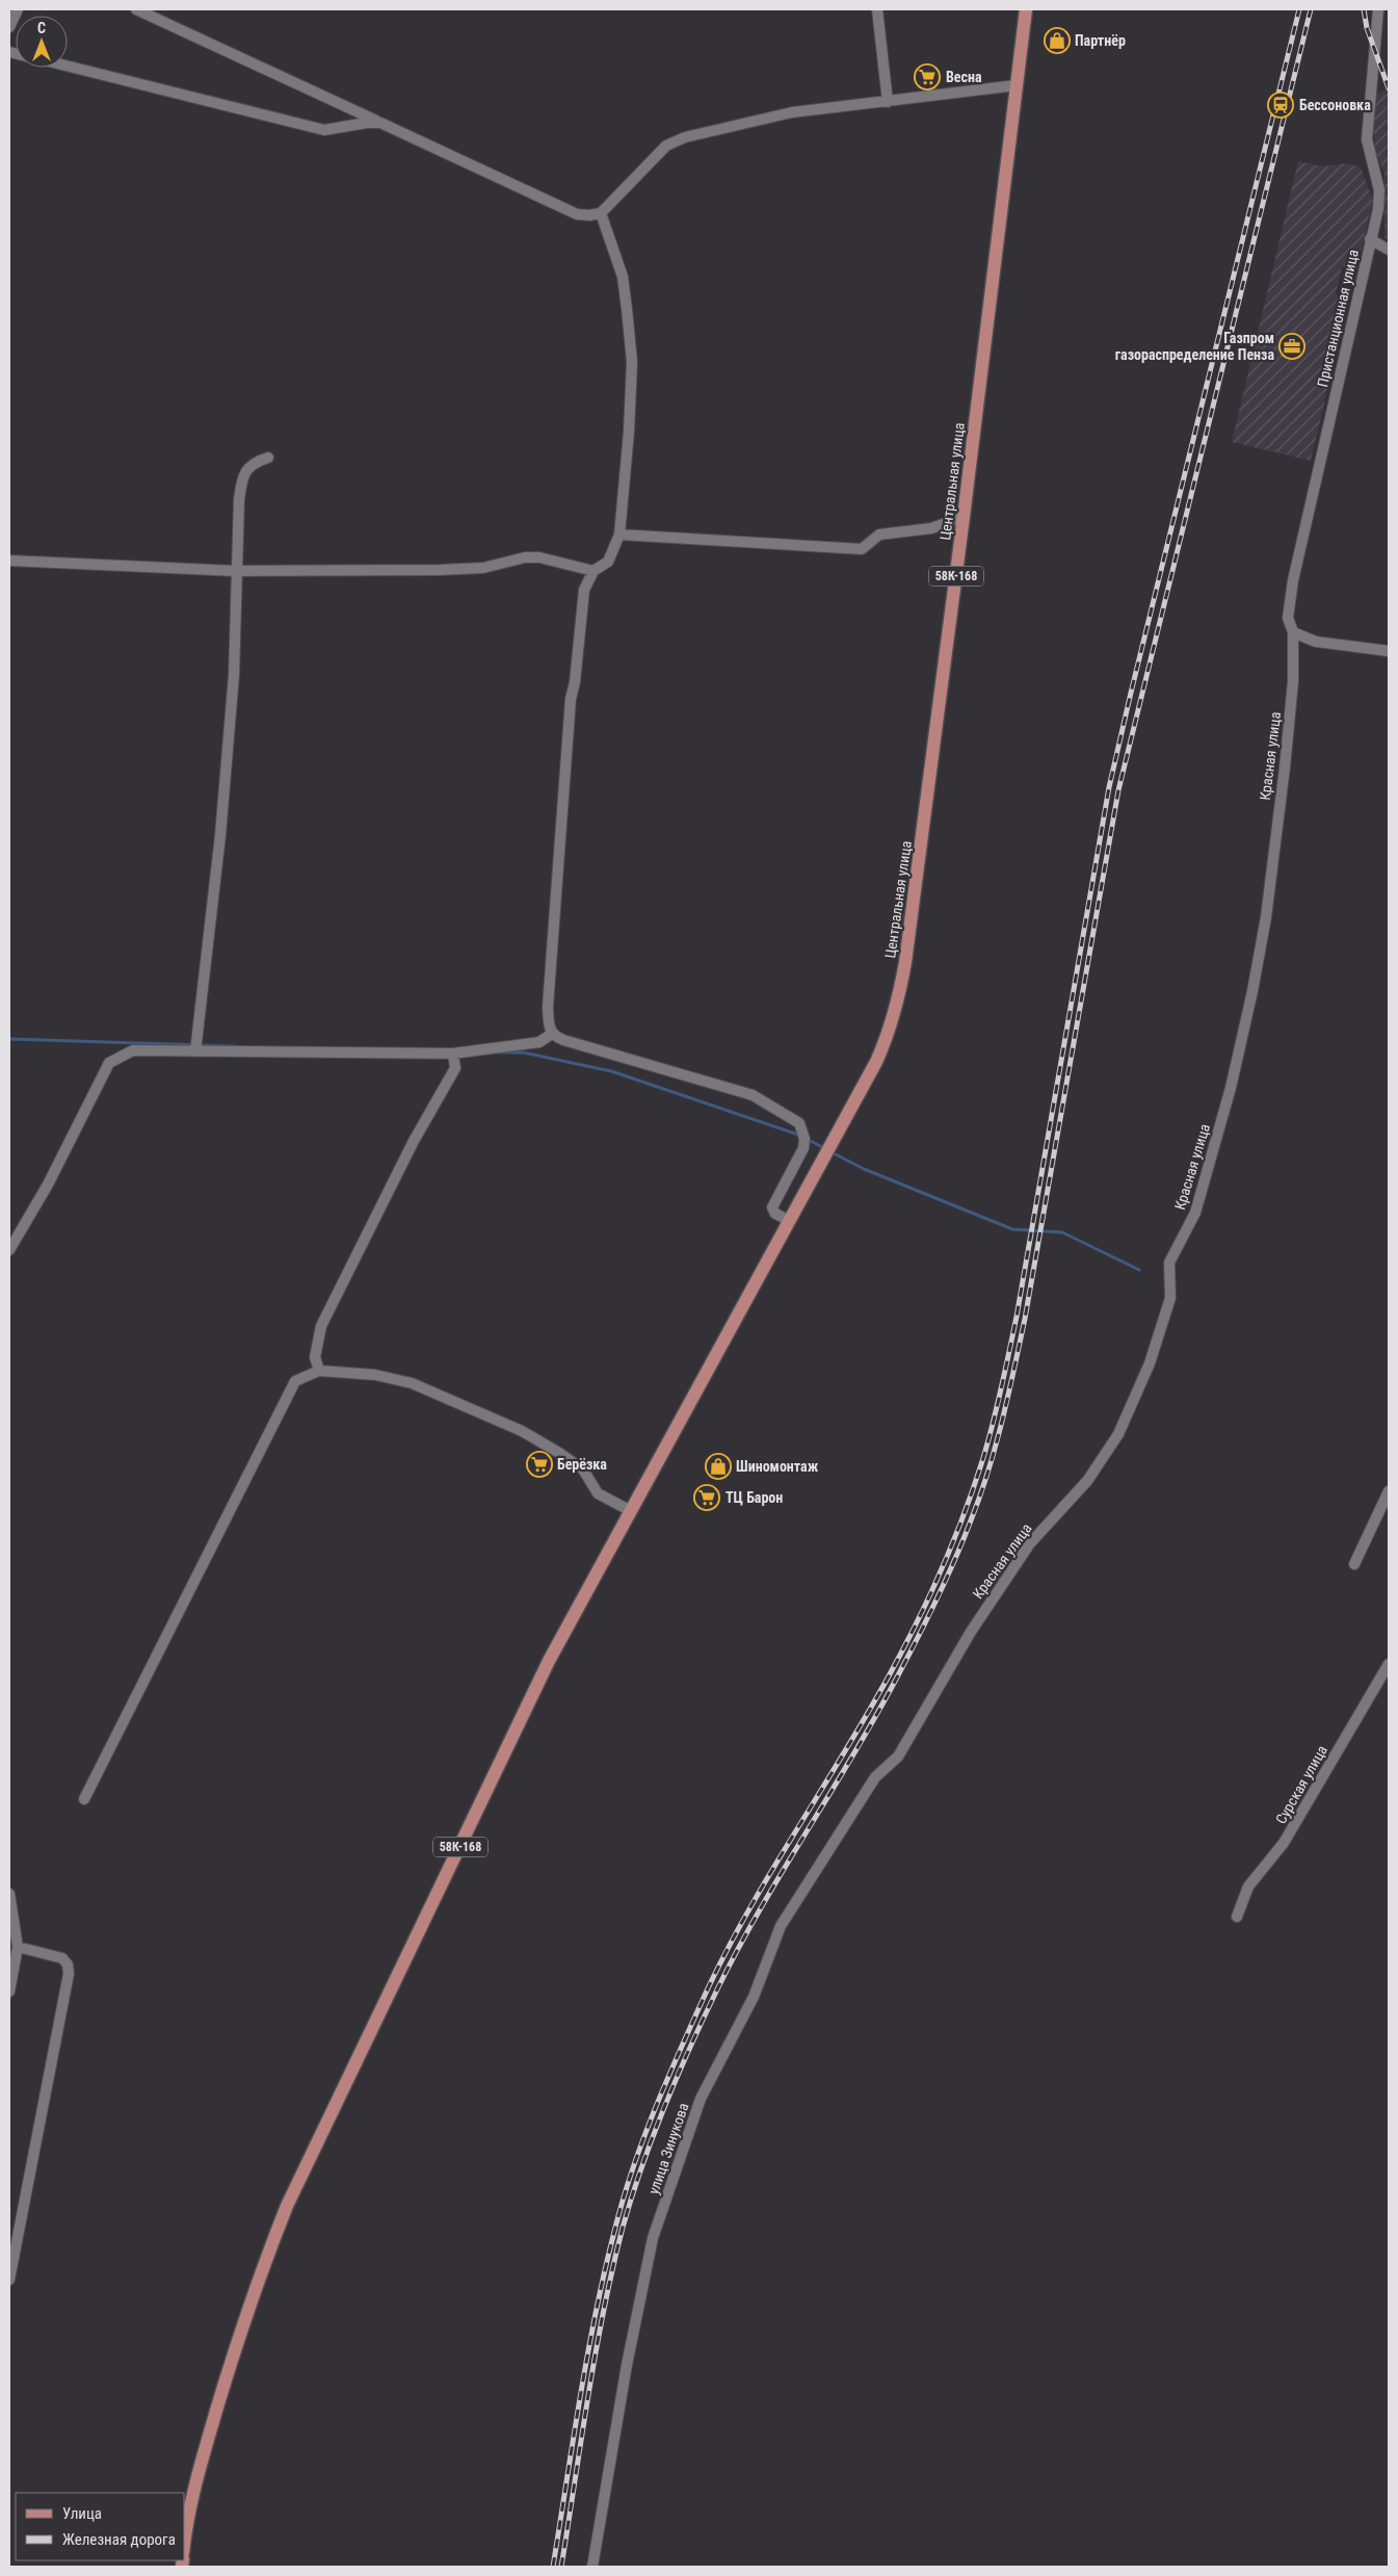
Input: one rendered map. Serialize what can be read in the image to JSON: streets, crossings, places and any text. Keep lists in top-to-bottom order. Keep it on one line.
{"streets":{"main road":["Центральная улица","58К-168"],"street":["Пристанционная улица","Красная улица","Сурская улица","улица Зинукова"]},"crossings":[["Пристанционная улица","Красная улица"],["Центральная улица","58К-168"],["Красная улица","улица Зинукова"]],"places":{"shop":["Партнёр","Шиномонтаж"],"supermarket":["Весна","Берёзка","ТЦ Барон"],"station":["Бессоновка"],"office":["Газпром газораспределение Пенза"]},"legend":["Улица","Железная дорога"],"north":"top"}
